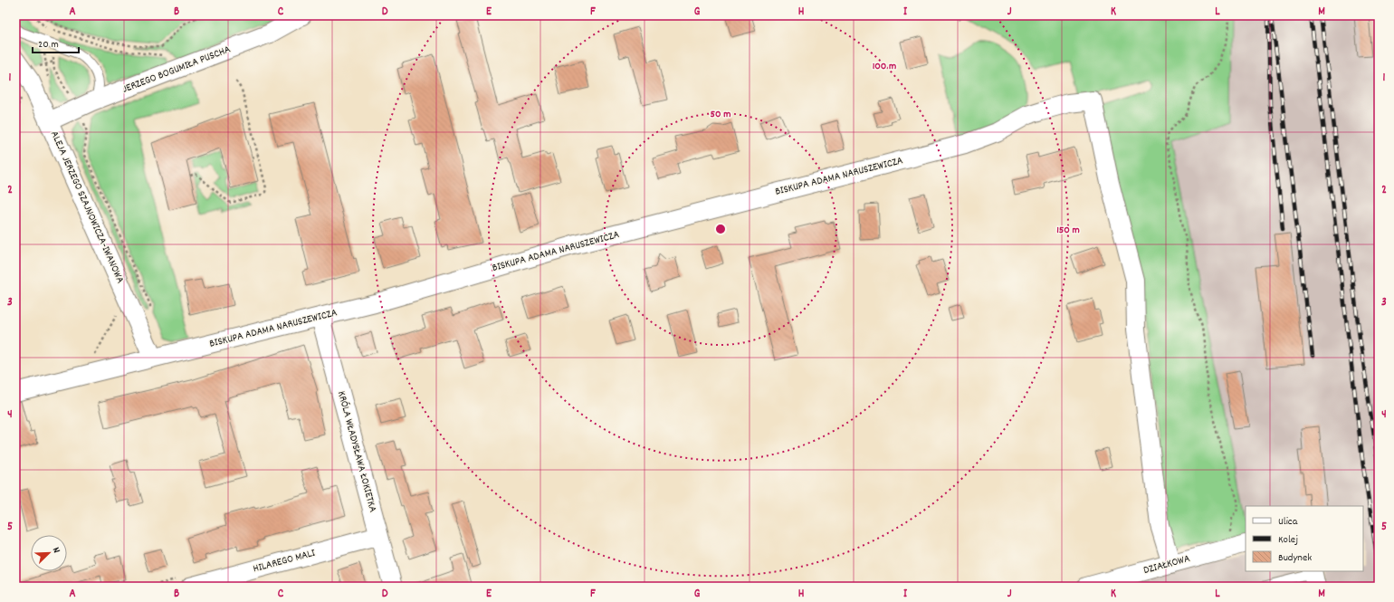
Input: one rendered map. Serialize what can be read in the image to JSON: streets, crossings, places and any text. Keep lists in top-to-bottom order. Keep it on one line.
{"streets":{"street":["JERZEGO BOGUMIŁA PUSCHA","BISKUPA ADAMA NARUSZEWICZA","ALEJA JERZEGO SZAJNOWICZA-IWANOWA","KRÓLA WŁADYSŁAWA ŁOKIETKA","HILAREGO MALI","DZIAŁKOWA"]},"crossings":[["JERZEGO BOGUMIŁA PUSCHA","ALEJA JERZEGO SZAJNOWICZA-IWANOWA"],["BISKUPA ADAMA NARUSZEWICZA","ALEJA JERZEGO SZAJNOWICZA-IWANOWA"],["BISKUPA ADAMA NARUSZEWICZA","KRÓLA WŁADYSŁAWA ŁOKIETKA"],["BISKUPA ADAMA NARUSZEWICZA","DZIAŁKOWA"],["KRÓLA WŁADYSŁAWA ŁOKIETKA","HILAREGO MALI"]],"legend":["Ulica","Kolej","Budynek"],"scale_bar":"20 m","north":"top right","grid":{"columns":["A","B","C","D","E","F","G","H","I","J","K","L","M"],"rows":["1","2","3","4","5"]},"rings":["100 m","50 m","150 m"]}
